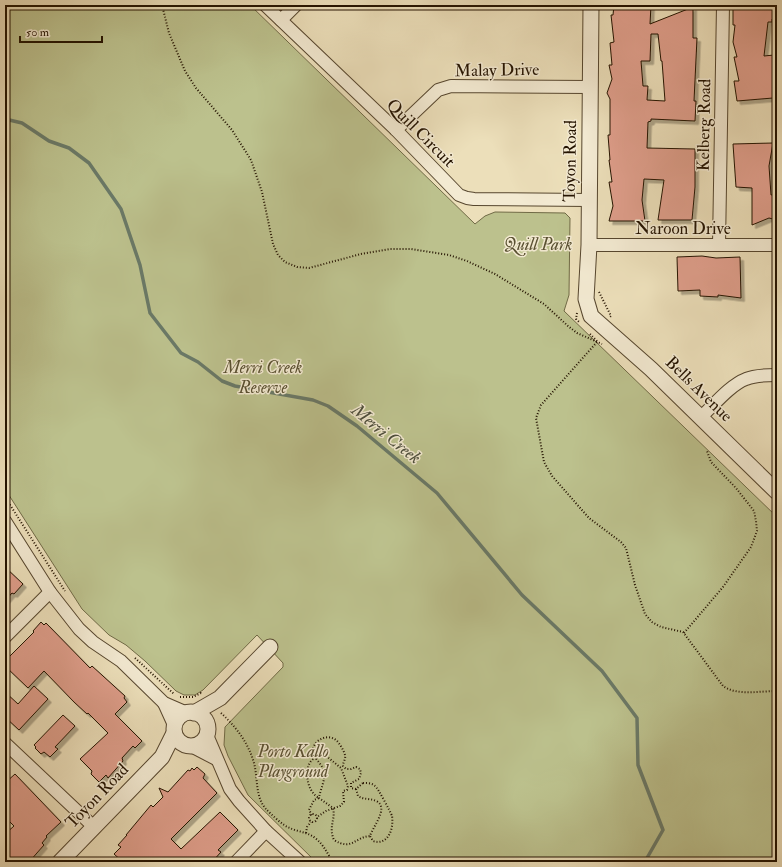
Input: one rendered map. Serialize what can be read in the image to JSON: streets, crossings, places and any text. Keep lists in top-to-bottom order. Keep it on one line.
{"streets":{"street":["Malay Drive","Kelberg Road","Quill Circuit","Toyon Road","Naroon Drive","Bells Avenue"]},"crossings":[["Malay Drive","Quill Circuit"],["Malay Drive","Toyon Road"],["Kelberg Road","Naroon Drive"],["Quill Circuit","Toyon Road"],["Toyon Road","Naroon Drive"],["Toyon Road","Bells Avenue"]],"water":["Merri Creek"],"parks":["Quill Park","Merri Creek Reserve","Porto Kallo Playground"],"scale_bar":"50 m"}
